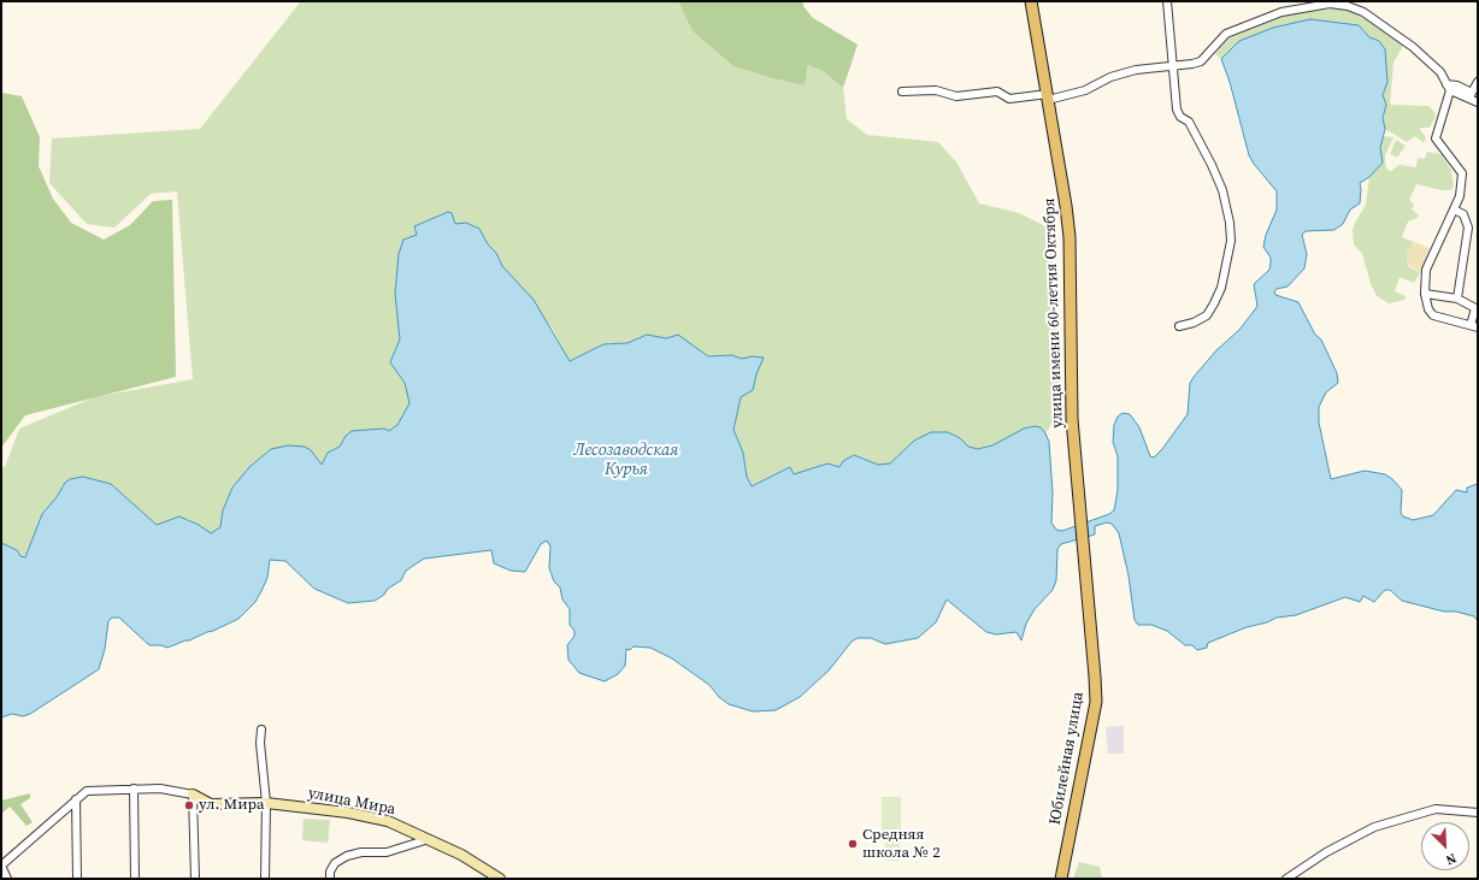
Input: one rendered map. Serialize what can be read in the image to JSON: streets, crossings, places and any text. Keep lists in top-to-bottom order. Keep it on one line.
{"streets":{"main road":["улица имени 60-летия Октября","Юбилейная улица"],"street":["улица Мира"]},"crossings":[["улица имени 60-летия Октября","Юбилейная улица"]],"water":["Лесозаводская Курья"],"places":["ул. Мира","Средняя школа № 2"],"north":"bottom right"}
